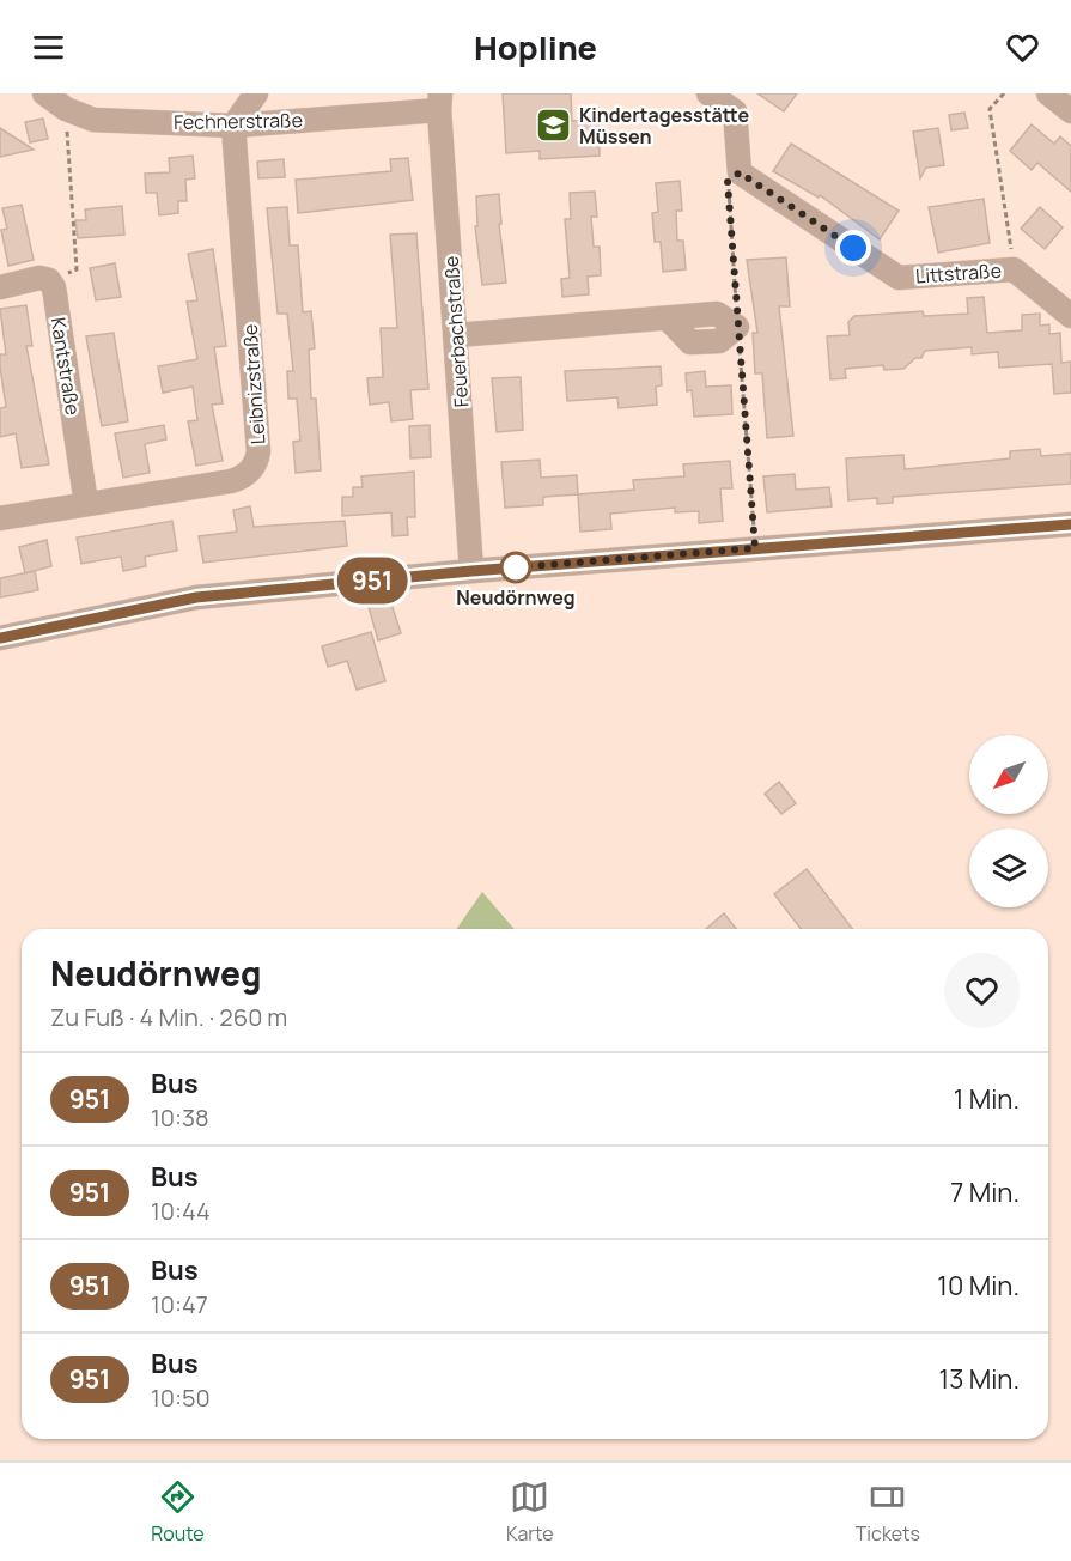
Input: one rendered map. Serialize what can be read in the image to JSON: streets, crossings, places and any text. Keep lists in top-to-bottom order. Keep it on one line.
{"streets":{"street":["Fechnerstraße","Littstraße","Feuerbachstraße","Kantstraße","Leibnizstraße"]},"crossings":[["Fechnerstraße","Feuerbachstraße"],["Fechnerstraße","Leibnizstraße"],["Kantstraße","Leibnizstraße"]],"places":{"school or university":["Kindertagesstätte Müssen"],"other":["Neudörnweg"]},"lines":["bus line 951"],"north":"bottom left","page":{"header":"Hopline","on_map":"951","heading":["Neudörnweg","Zu Fuß · 4 Min. · 260 m"],"list":[{"mark":"951","name":"Bus","note":"10:38","value":"1 Min."},{"mark":"951","name":"Bus","note":"10:44","value":"7 Min."},{"mark":"951","name":"Bus","note":"10:47","value":"10 Min."},{"mark":"951","name":"Bus","note":"10:50","value":"13 Min."}],"tabs":["Route","Karte","Tickets"]}}
